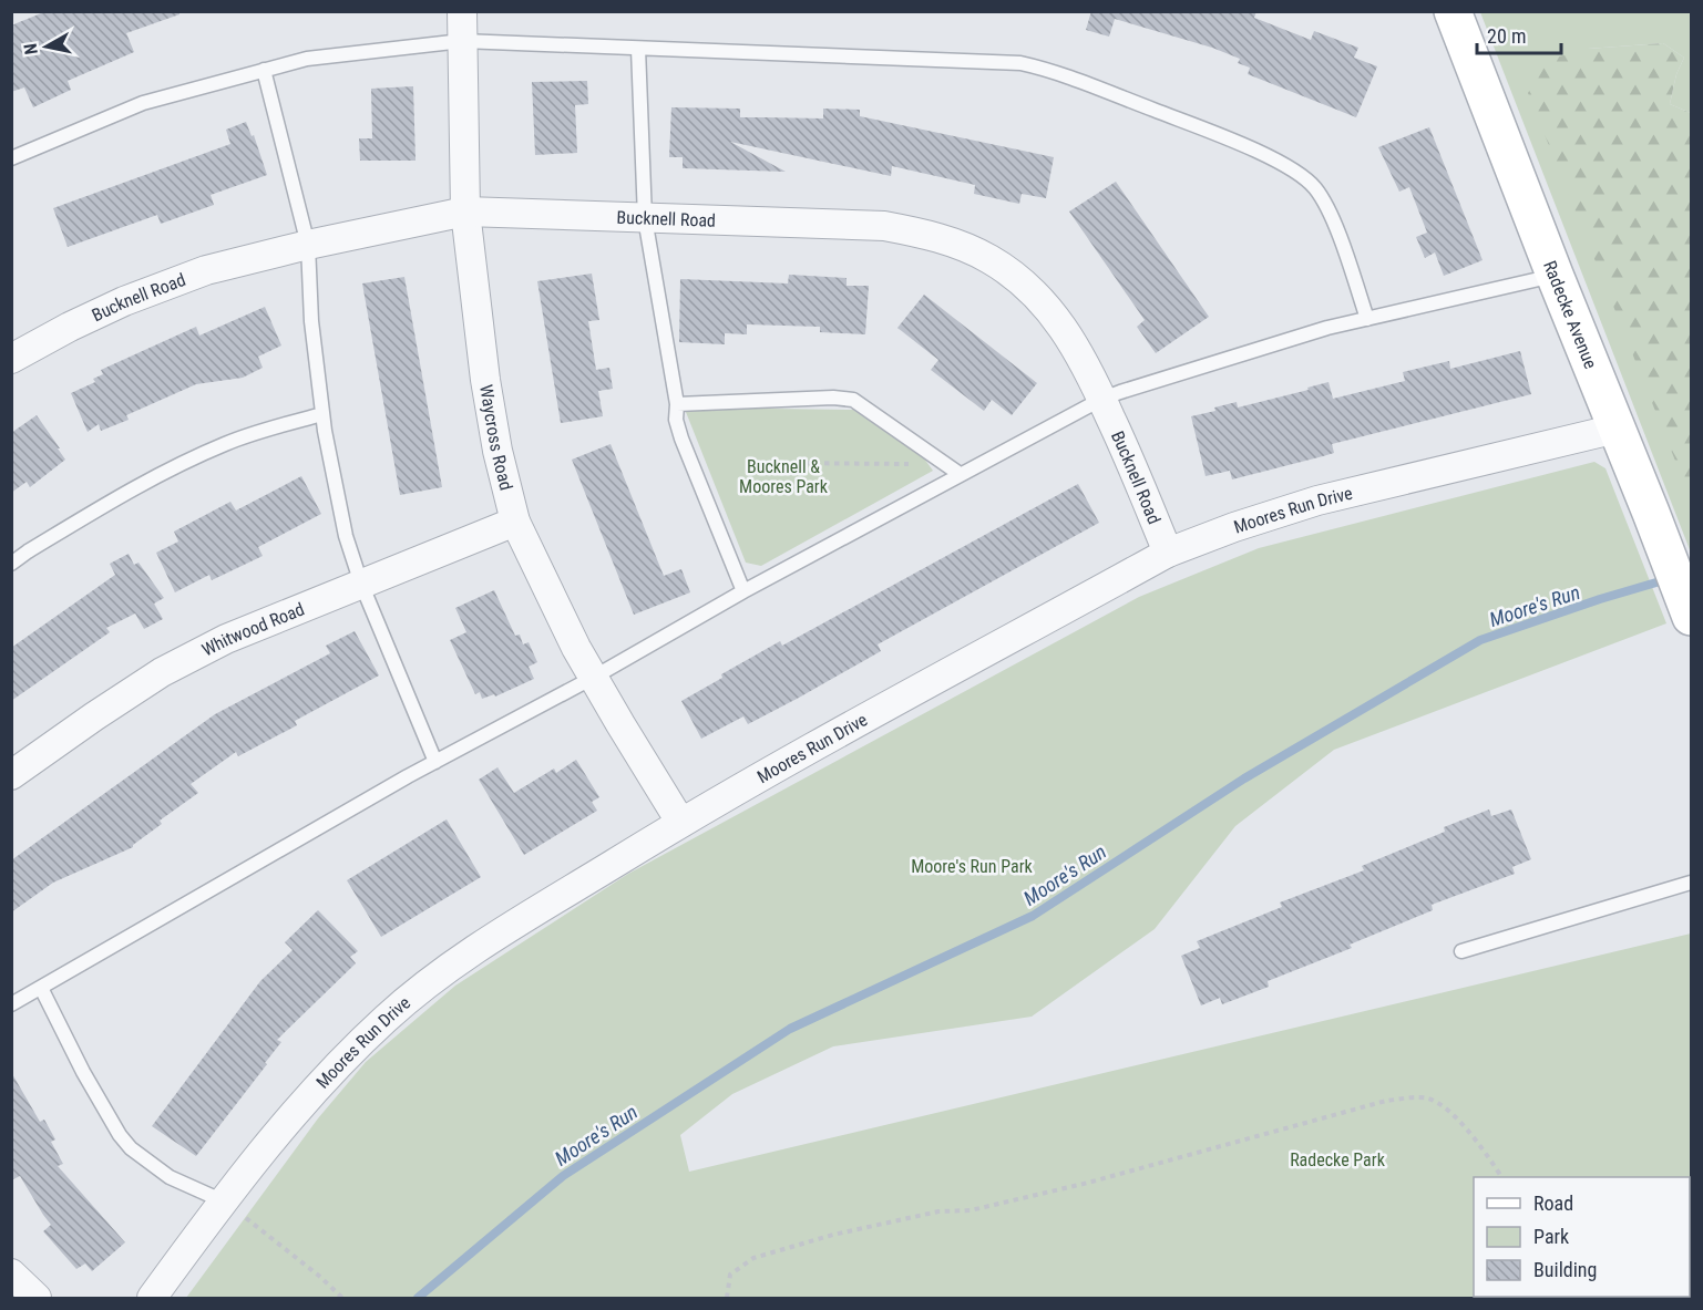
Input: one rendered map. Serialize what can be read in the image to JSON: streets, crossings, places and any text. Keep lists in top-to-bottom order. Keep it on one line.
{"streets":{"street":["Bucknell Road","Radecke Avenue","Waycross Road","Moores Run Drive","Whitwood Road"]},"crossings":[["Bucknell Road","Waycross Road"],["Bucknell Road","Moores Run Drive"],["Radecke Avenue","Moores Run Drive"],["Waycross Road","Moores Run Drive"],["Waycross Road","Whitwood Road"]],"water":["Moore's Run"],"parks":["Bucknell & Moores Park","Moore's Run Park","Radecke Park"],"legend":["Road","Park","Building"],"scale_bar":"20 m","north":"left"}
